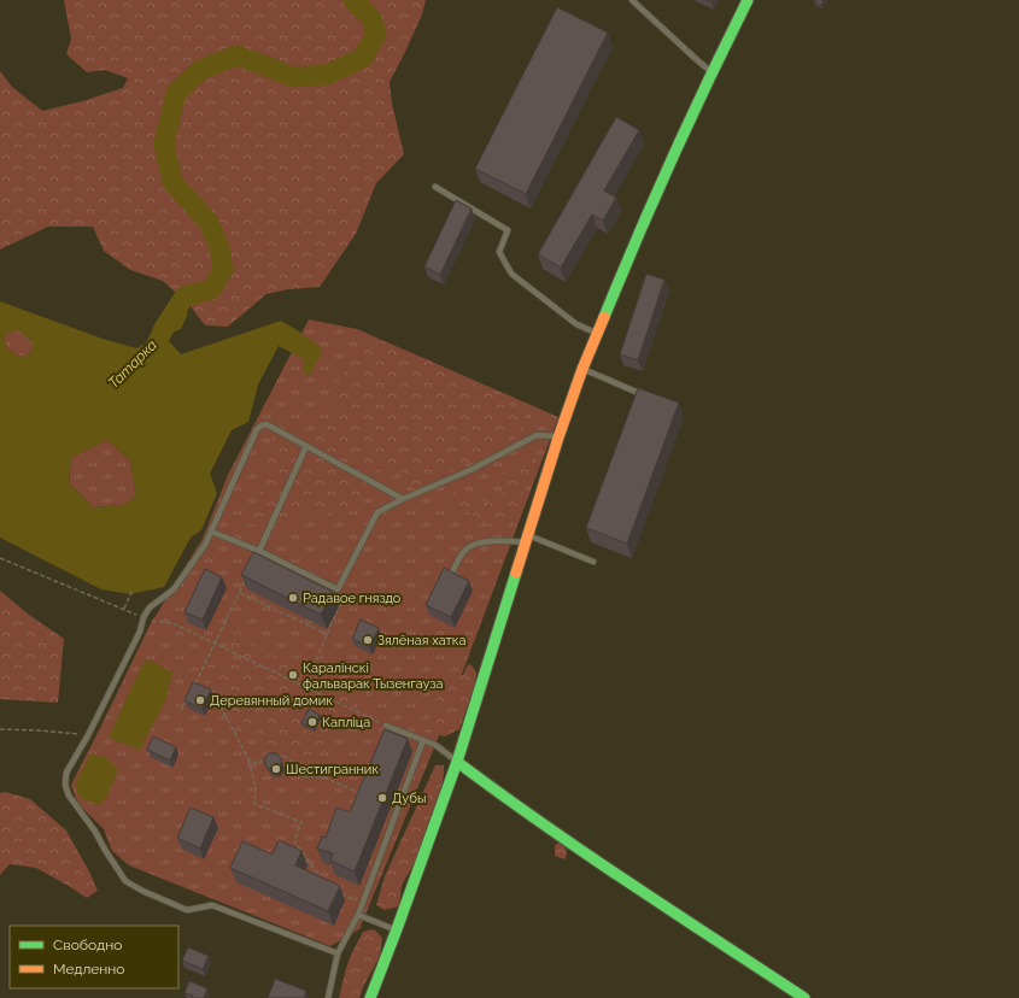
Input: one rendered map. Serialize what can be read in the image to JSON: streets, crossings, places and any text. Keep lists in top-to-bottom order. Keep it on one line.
{"water":["Татарка"],"places":["Радавое гняздо","Зялёная хатка","Каралінскі фальварак Тызенгауза","Деревянный домик","Капліца","Шестигранник","Дубы"],"legend":["Свободно","Медленно"]}
